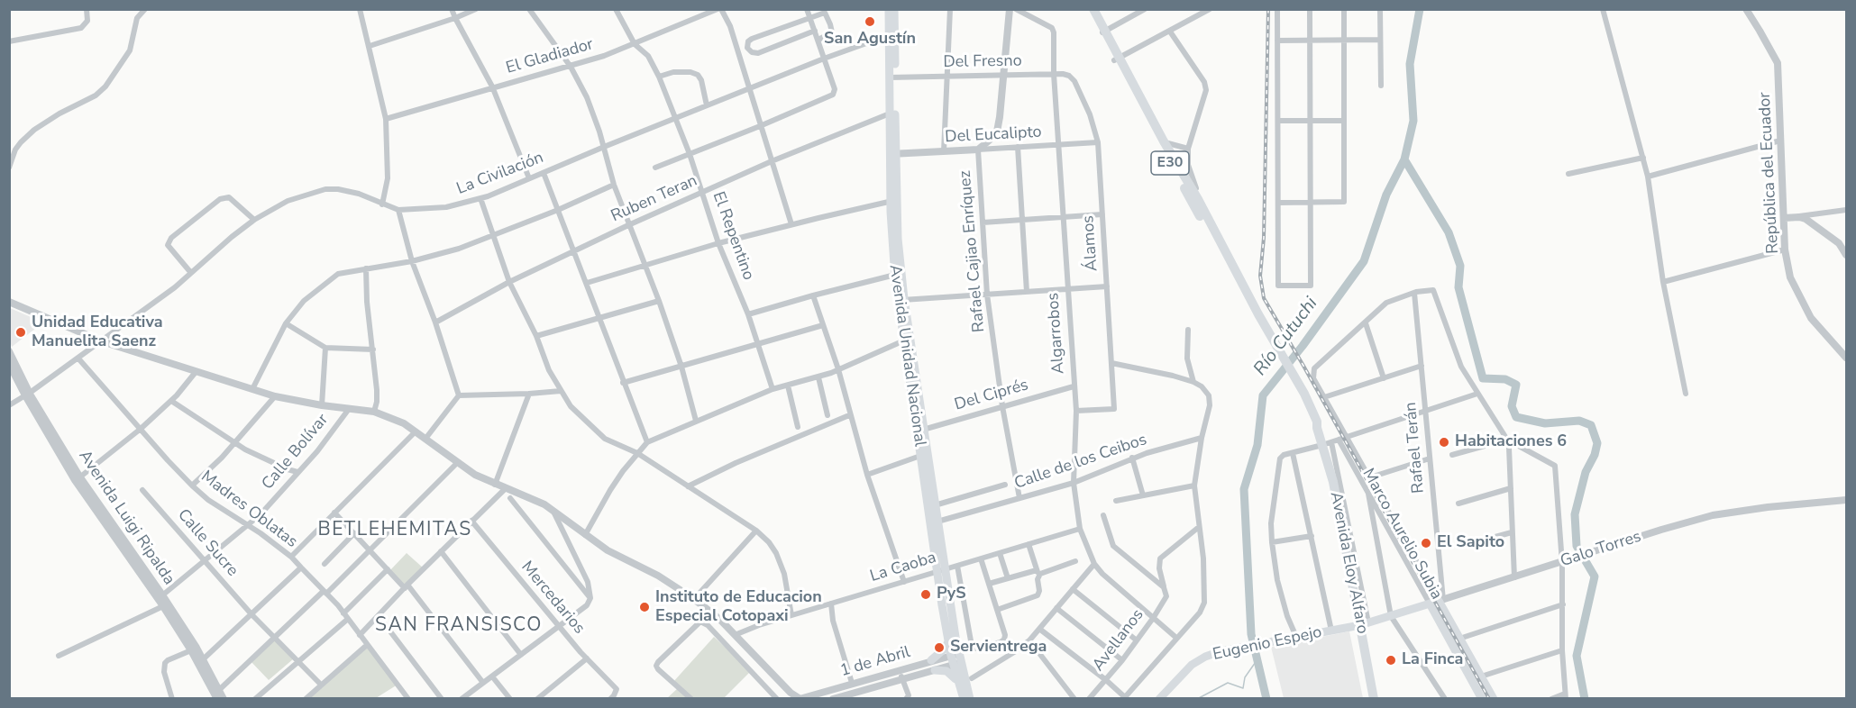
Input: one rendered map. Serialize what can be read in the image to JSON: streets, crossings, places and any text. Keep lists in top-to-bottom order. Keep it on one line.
{"streets":{"main road":["E30","Avenida Unidad Nacional","Marco Aurelio Subia","Galo Torres","Avenida Eloy Alfaro","Eugenio Espejo"],"street":["El Gladiador","Del Fresno","Del Eucalipto","República del Ecuador","La Civilación","Ruben Teran","El Repentino","Álamos","Rafael Cajiao Enríquez","Algarrobos","Del Ciprés","Rafael Terán","Calle Bolívar","Calle de los Ceibos","Madres Oblatas","Avenida Luigi Ripalda","Calle Sucre","La Caoba","Mercedarios","Avellanos","1 de Abril"]},"crossings":[["El Gladiador","El Repentino"],["Del Fresno","Álamos"],["Del Fresno","Rafael Cajiao Enríquez"],["Del Fresno","Algarrobos"],["Del Fresno","Avenida Unidad Nacional"],["Del Eucalipto","Álamos"],["Del Eucalipto","Rafael Cajiao Enríquez"],["Del Eucalipto","Algarrobos"],["Del Eucalipto","Avenida Unidad Nacional"],["E30","Avenida Eloy Alfaro"],["La Civilación","El Repentino"],["La Civilación","Avenida Unidad Nacional"],["La Civilación","Madres Oblatas"],["La Civilación","Avenida Luigi Ripalda"],["Ruben Teran","El Repentino"],["Ruben Teran","Avenida Unidad Nacional"],["Álamos","Algarrobos"],["Rafael Cajiao Enríquez","Del Ciprés"],["Rafael Cajiao Enríquez","Calle de los Ceibos"],["Algarrobos","Del Ciprés"],["Algarrobos","Calle de los Ceibos"],["Algarrobos","La Caoba"],["Algarrobos","Avellanos"],["Avenida Unidad Nacional","Del Ciprés"],["Avenida Unidad Nacional","Calle de los Ceibos"],["Avenida Unidad Nacional","La Caoba"],["Avenida Unidad Nacional","1 de Abril"],["Rafael Terán","Marco Aurelio Subia"],["Rafael Terán","Galo Torres"],["Calle Bolívar","Madres Oblatas"],["Calle Bolívar","Avenida Luigi Ripalda"],["Calle Bolívar","Calle Sucre"],["Marco Aurelio Subia","Galo Torres"],["Galo Torres","Avenida Eloy Alfaro"],["Galo Torres","Eugenio Espejo"],["Avenida Eloy Alfaro","Eugenio Espejo"]],"districts":["BETLEHEMITAS","SAN FRANSISCO"],"water":["Río Cutuchi"],"places":["San Agustín","Unidad Educativa Manuelita Saenz","Habitaciones 6","El Sapito","PyS","Instituto de Educacion Especial Cotopaxi","Servientrega","La Finca"]}
